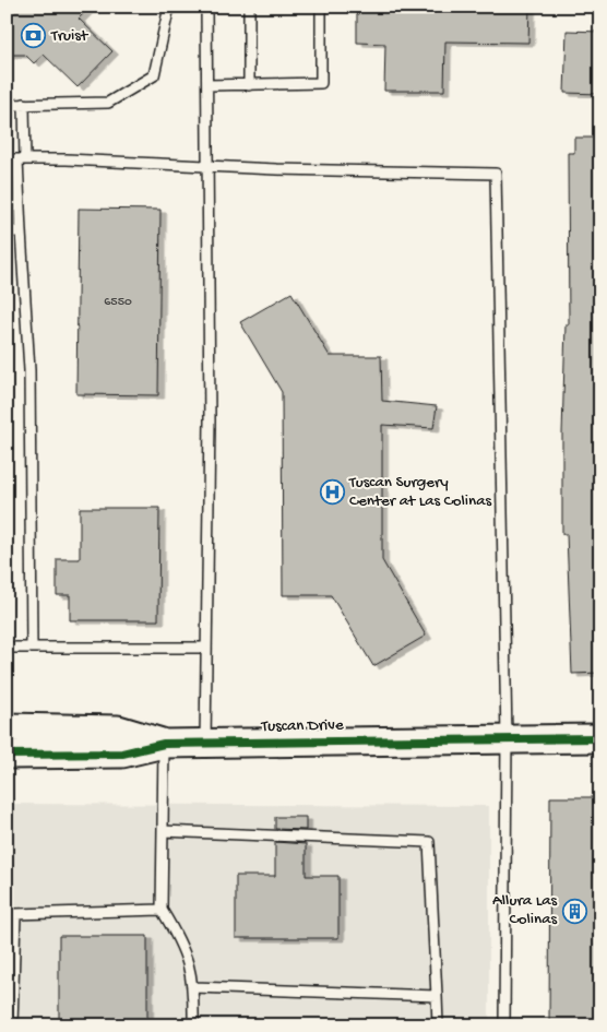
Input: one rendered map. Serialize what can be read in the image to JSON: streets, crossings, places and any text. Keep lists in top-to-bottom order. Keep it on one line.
{"streets":{"street":["Tuscan Drive"]},"places":{"bank":["Truist"],"hospital":["Tuscan Surgery Center at Las Colinas"],"building":["Allura Las Colinas"]},"house_numbers":["6550"]}
